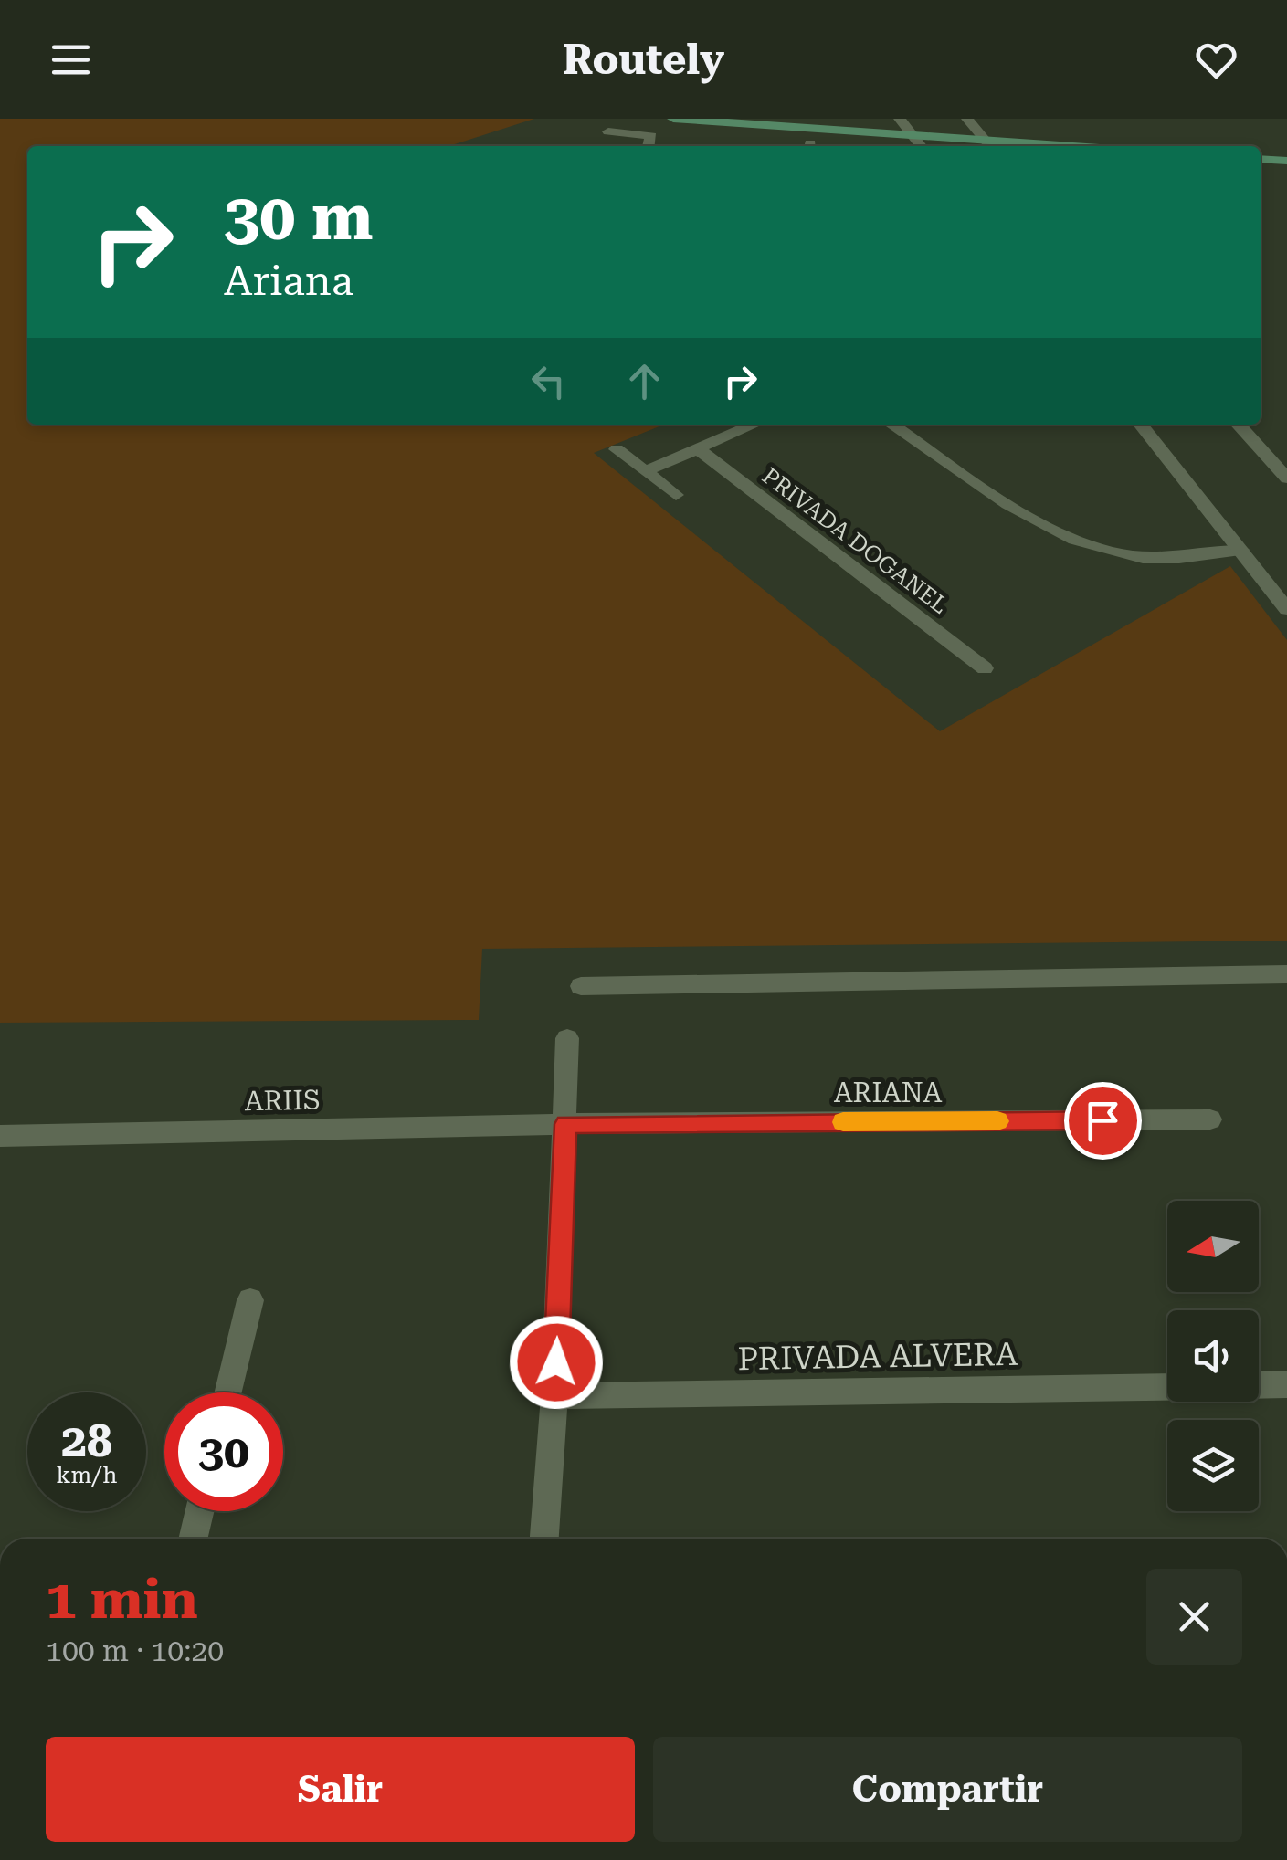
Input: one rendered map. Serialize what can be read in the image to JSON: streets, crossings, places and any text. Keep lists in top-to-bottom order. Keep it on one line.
{"streets":{"street":["PRIVADA DOGANEL","ARIANA","ARIIS","PRIVADA ALVERA"]},"crossings":[["ARIANA","ARIIS"]],"north":"left","page":{"header":"Routely","turn":["30 m","Ariana"],"speed":"28 km/h","limit":"30","heading":["1 min","100 m · 10:20"],"buttons":["Salir","Compartir"]}}
